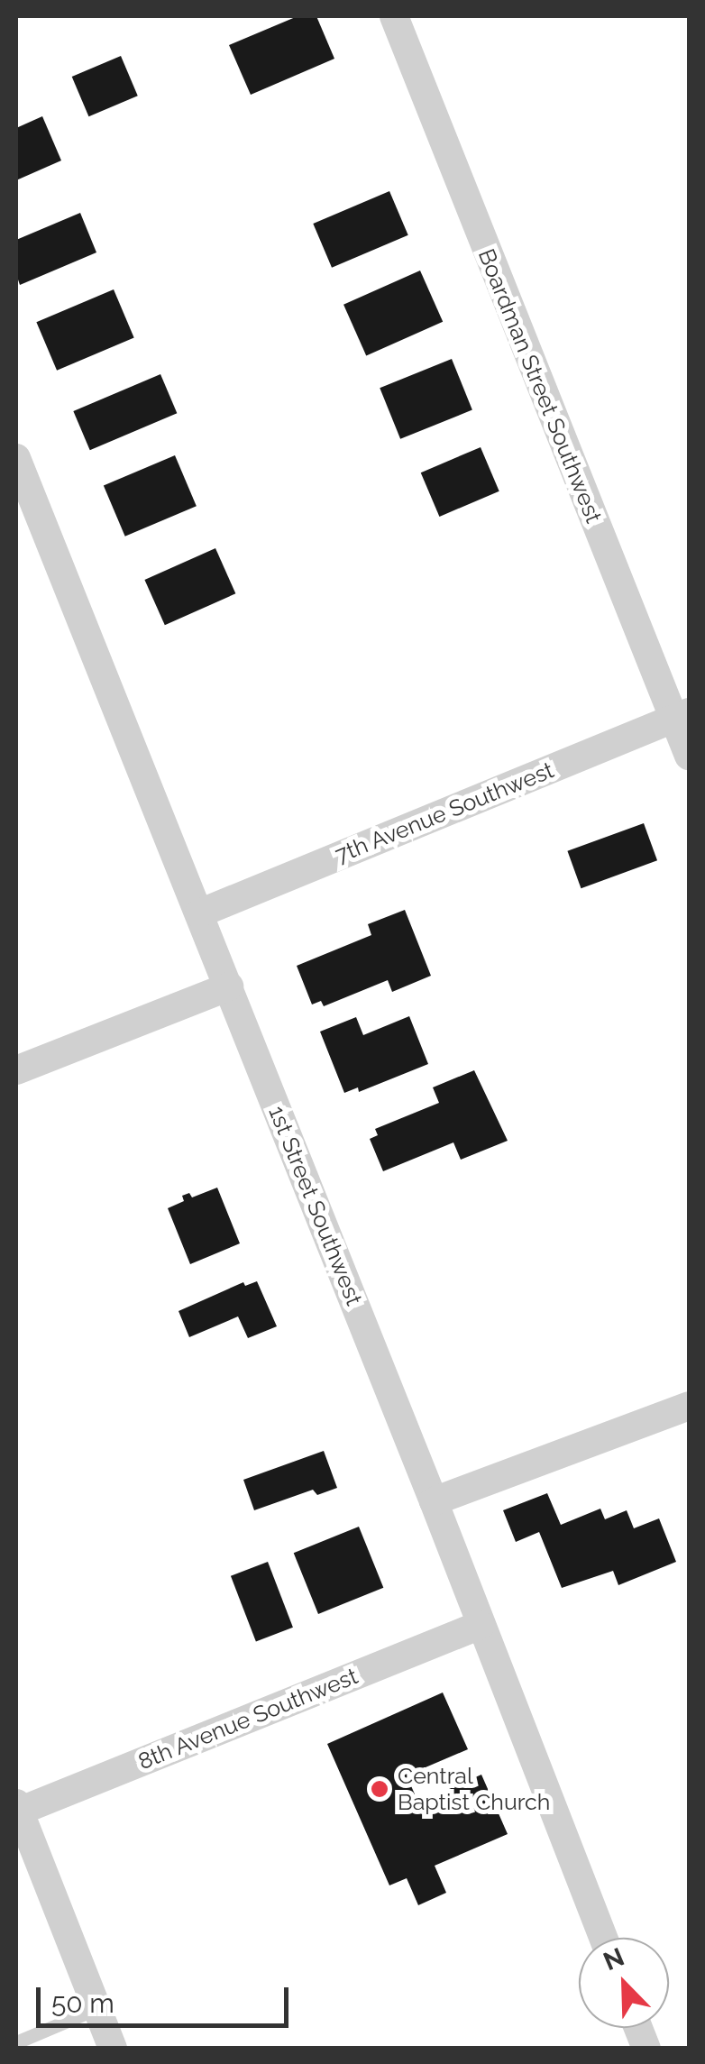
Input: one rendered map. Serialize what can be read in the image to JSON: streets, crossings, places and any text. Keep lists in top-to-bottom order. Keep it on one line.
{"streets":{"street":["Boardman Street Southwest","7th Avenue Southwest","1st Street Southwest","8th Avenue Southwest"]},"crossings":[["Boardman Street Southwest","7th Avenue Southwest"],["7th Avenue Southwest","1st Street Southwest"],["1st Street Southwest","8th Avenue Southwest"]],"places":["Central Baptist Church"],"scale_bar":"50 m","north":"top left"}
